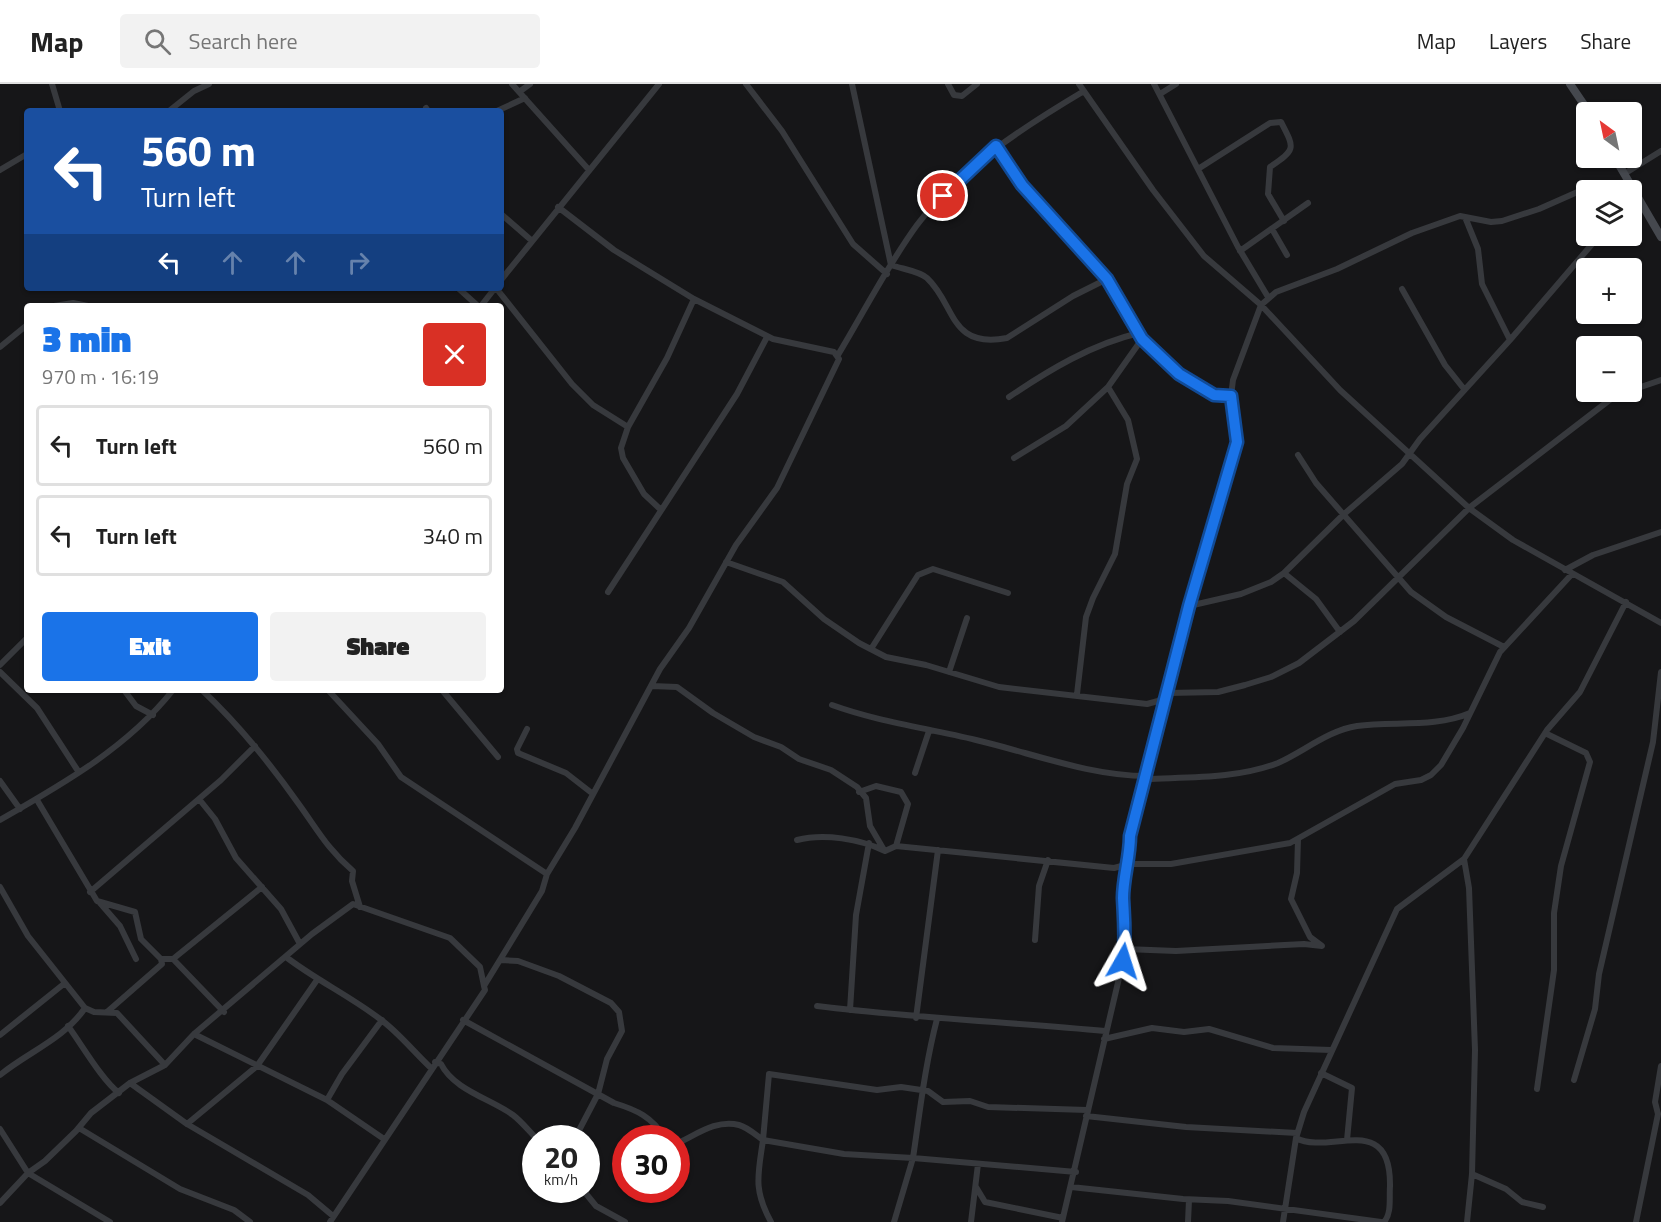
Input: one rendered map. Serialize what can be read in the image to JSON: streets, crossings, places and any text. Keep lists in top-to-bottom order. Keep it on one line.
{"north":"top left","page":{"header":"Map","search":"Search here","nav":["Map","Layers","Share"],"map_buttons":["+","−"],"turn":["560 m","Turn left"],"heading":["3 min","970 m · 16:19"],"list":[{"name":"Turn left","value":"560 m"},{"name":"Turn left","value":"340 m"}],"buttons":["Exit","Share"],"speed":"20 km/h","limit":"30"}}
